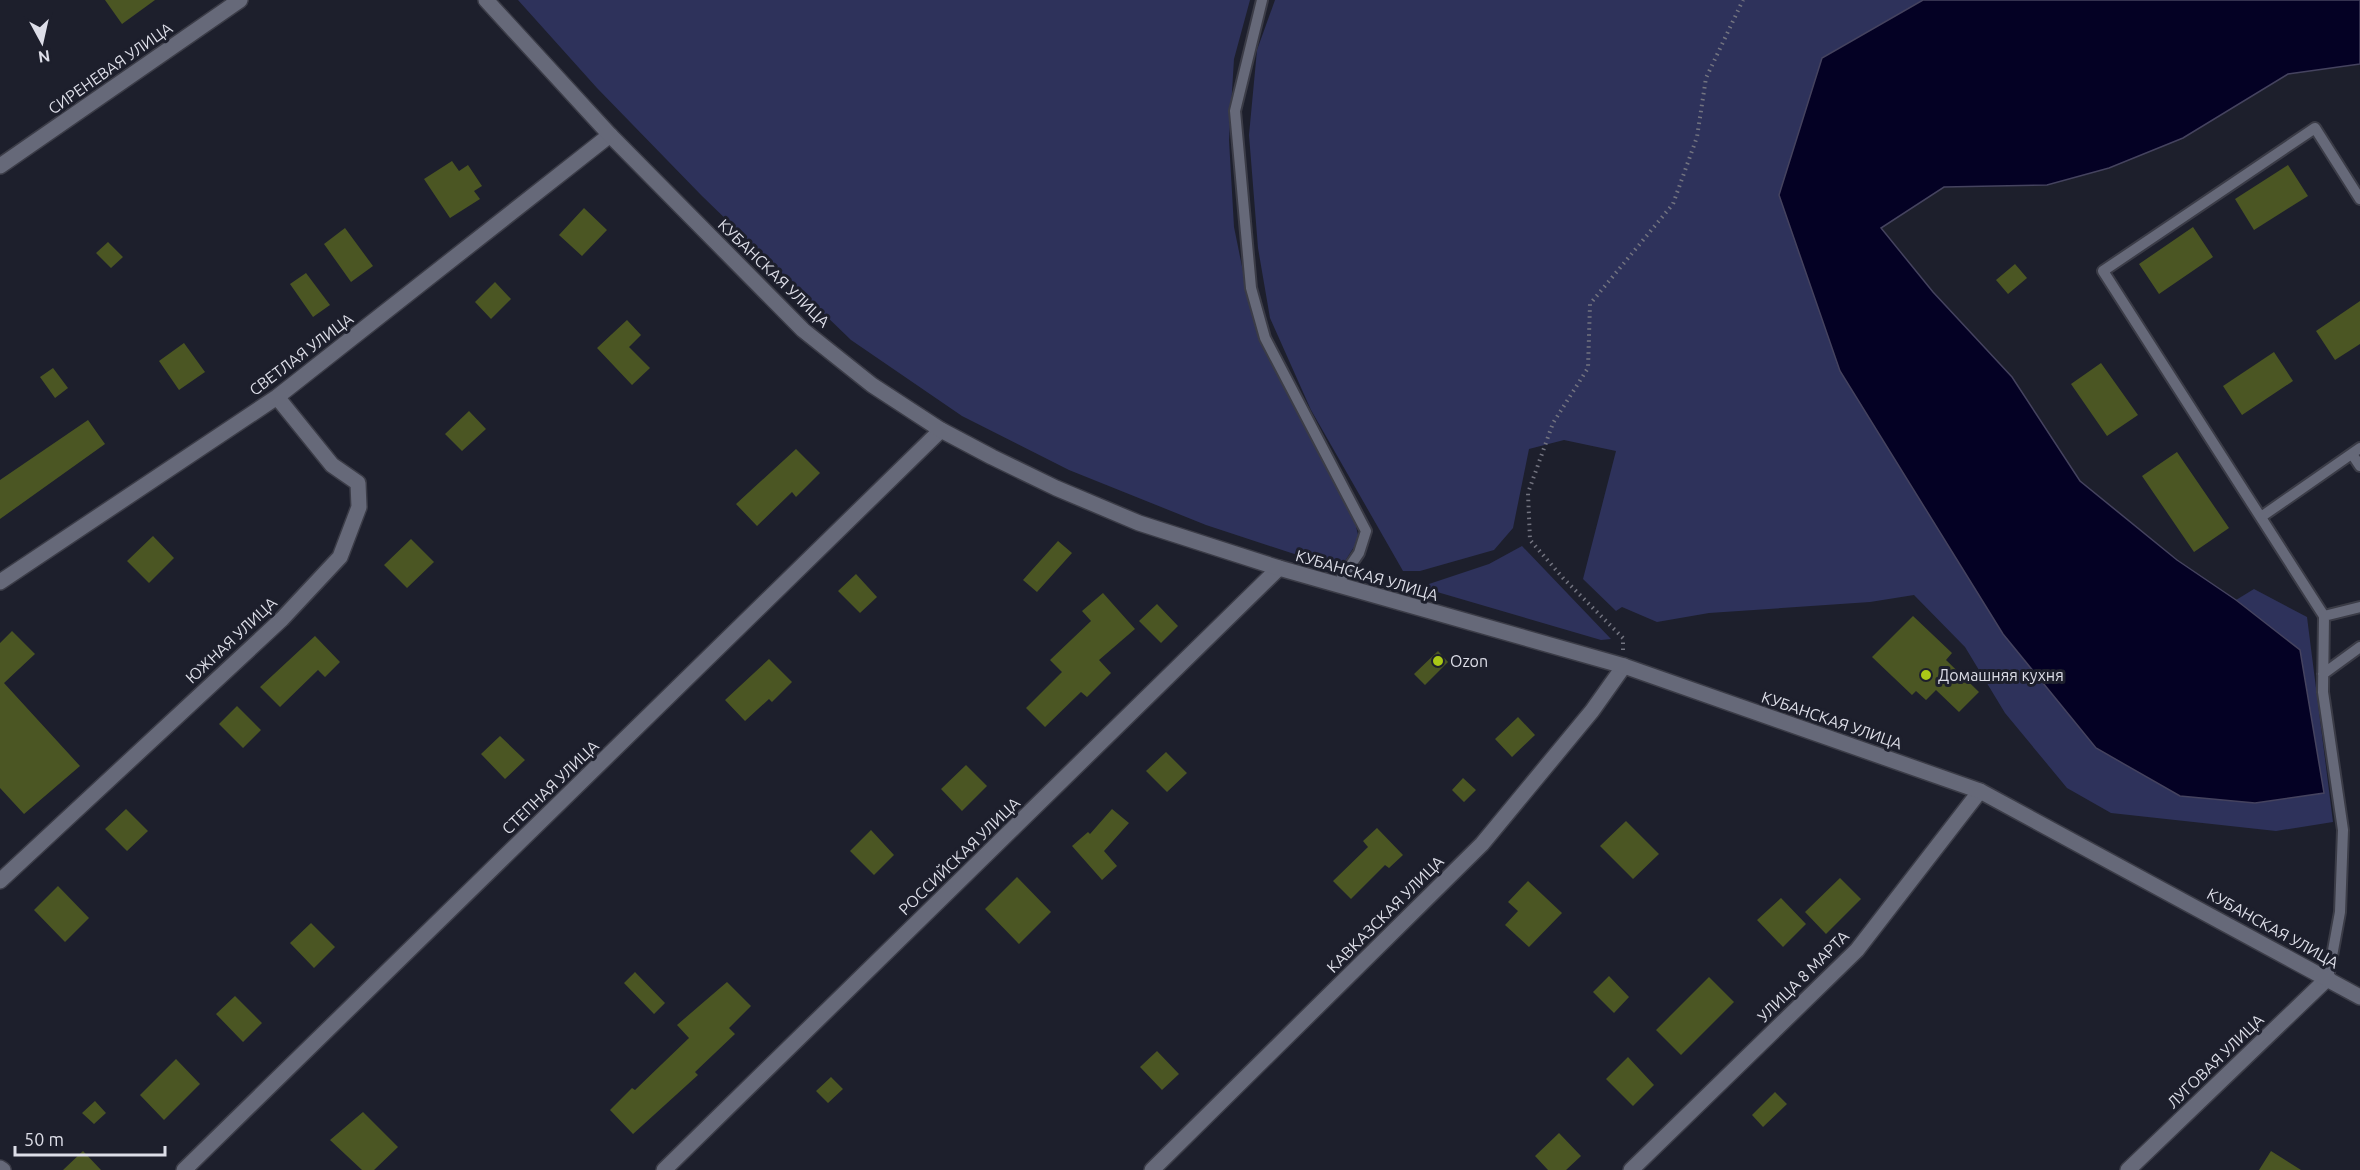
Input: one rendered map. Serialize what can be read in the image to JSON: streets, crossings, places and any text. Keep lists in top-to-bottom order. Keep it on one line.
{"streets":{"street":["СИРЕНЕВАЯ УЛИЦА","КУБАНСКАЯ УЛИЦА","СВЕТЛАЯ УЛИЦА","ЮЖНАЯ УЛИЦА","СТЕПНАЯ УЛИЦА","РОССИЙСКАЯ УЛИЦА","КАВКАЗСКАЯ УЛИЦА","УЛИЦА 8 МАРТА","ЛУГОВАЯ УЛИЦА"]},"crossings":[["КУБАНСКАЯ УЛИЦА","СВЕТЛАЯ УЛИЦА"],["КУБАНСКАЯ УЛИЦА","СТЕПНАЯ УЛИЦА"],["КУБАНСКАЯ УЛИЦА","РОССИЙСКАЯ УЛИЦА"],["КУБАНСКАЯ УЛИЦА","КАВКАЗСКАЯ УЛИЦА"],["КУБАНСКАЯ УЛИЦА","УЛИЦА 8 МАРТА"],["КУБАНСКАЯ УЛИЦА","ЛУГОВАЯ УЛИЦА"],["СВЕТЛАЯ УЛИЦА","ЮЖНАЯ УЛИЦА"]],"places":["Ozon","Домашняя кухня"],"scale_bar":"50 m","north":"bottom"}
